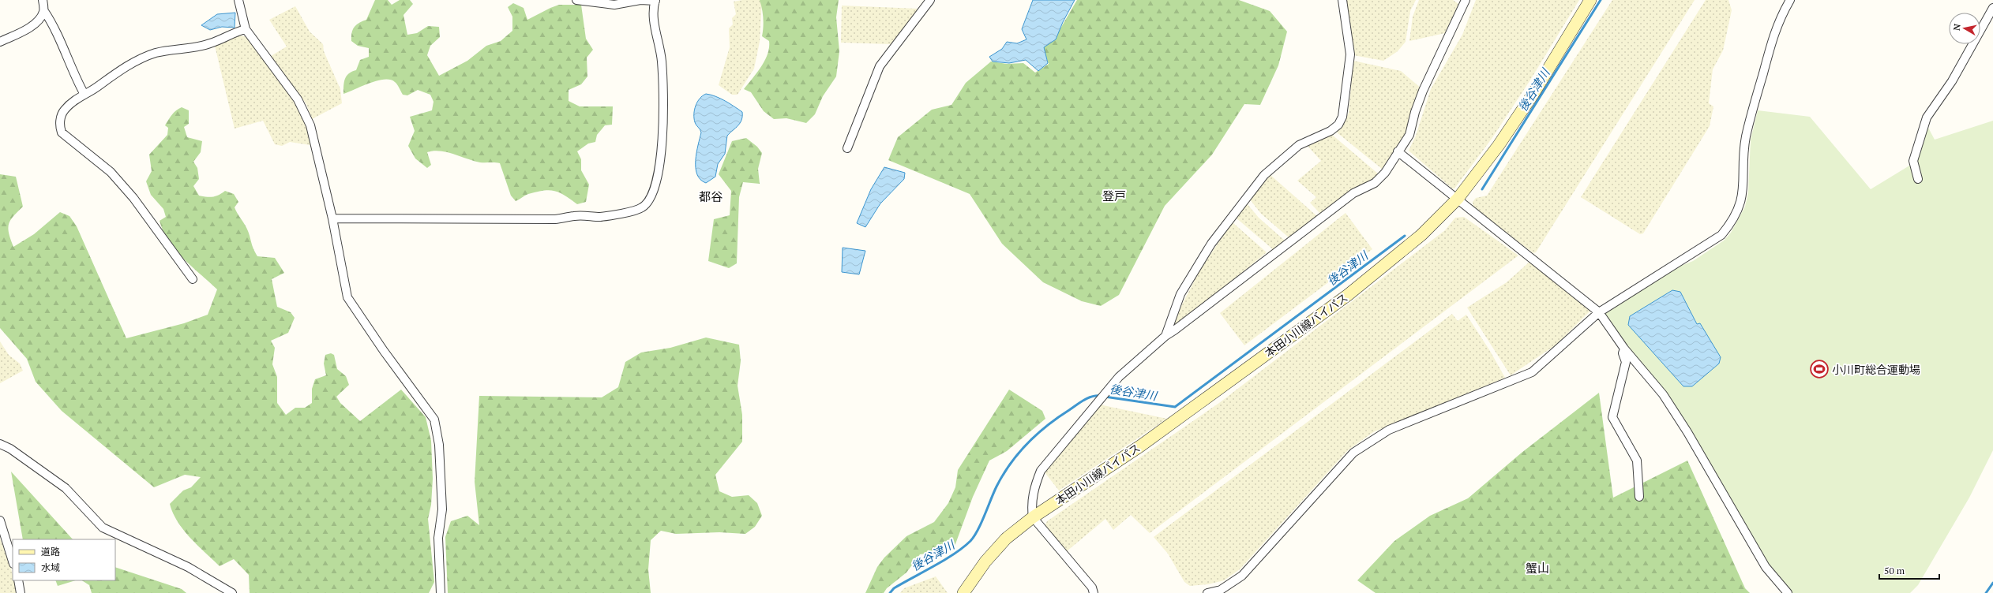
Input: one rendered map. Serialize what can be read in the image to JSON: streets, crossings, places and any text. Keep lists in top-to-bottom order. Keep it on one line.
{"streets":{"street":["本田小川線バイパス"]},"districts":["登戸","都谷","蟹山"],"water":["後谷津川"],"places":{"sports":["小川町総合運動場"]},"legend":["道路","水域"],"scale_bar":"50 m","north":"left"}
